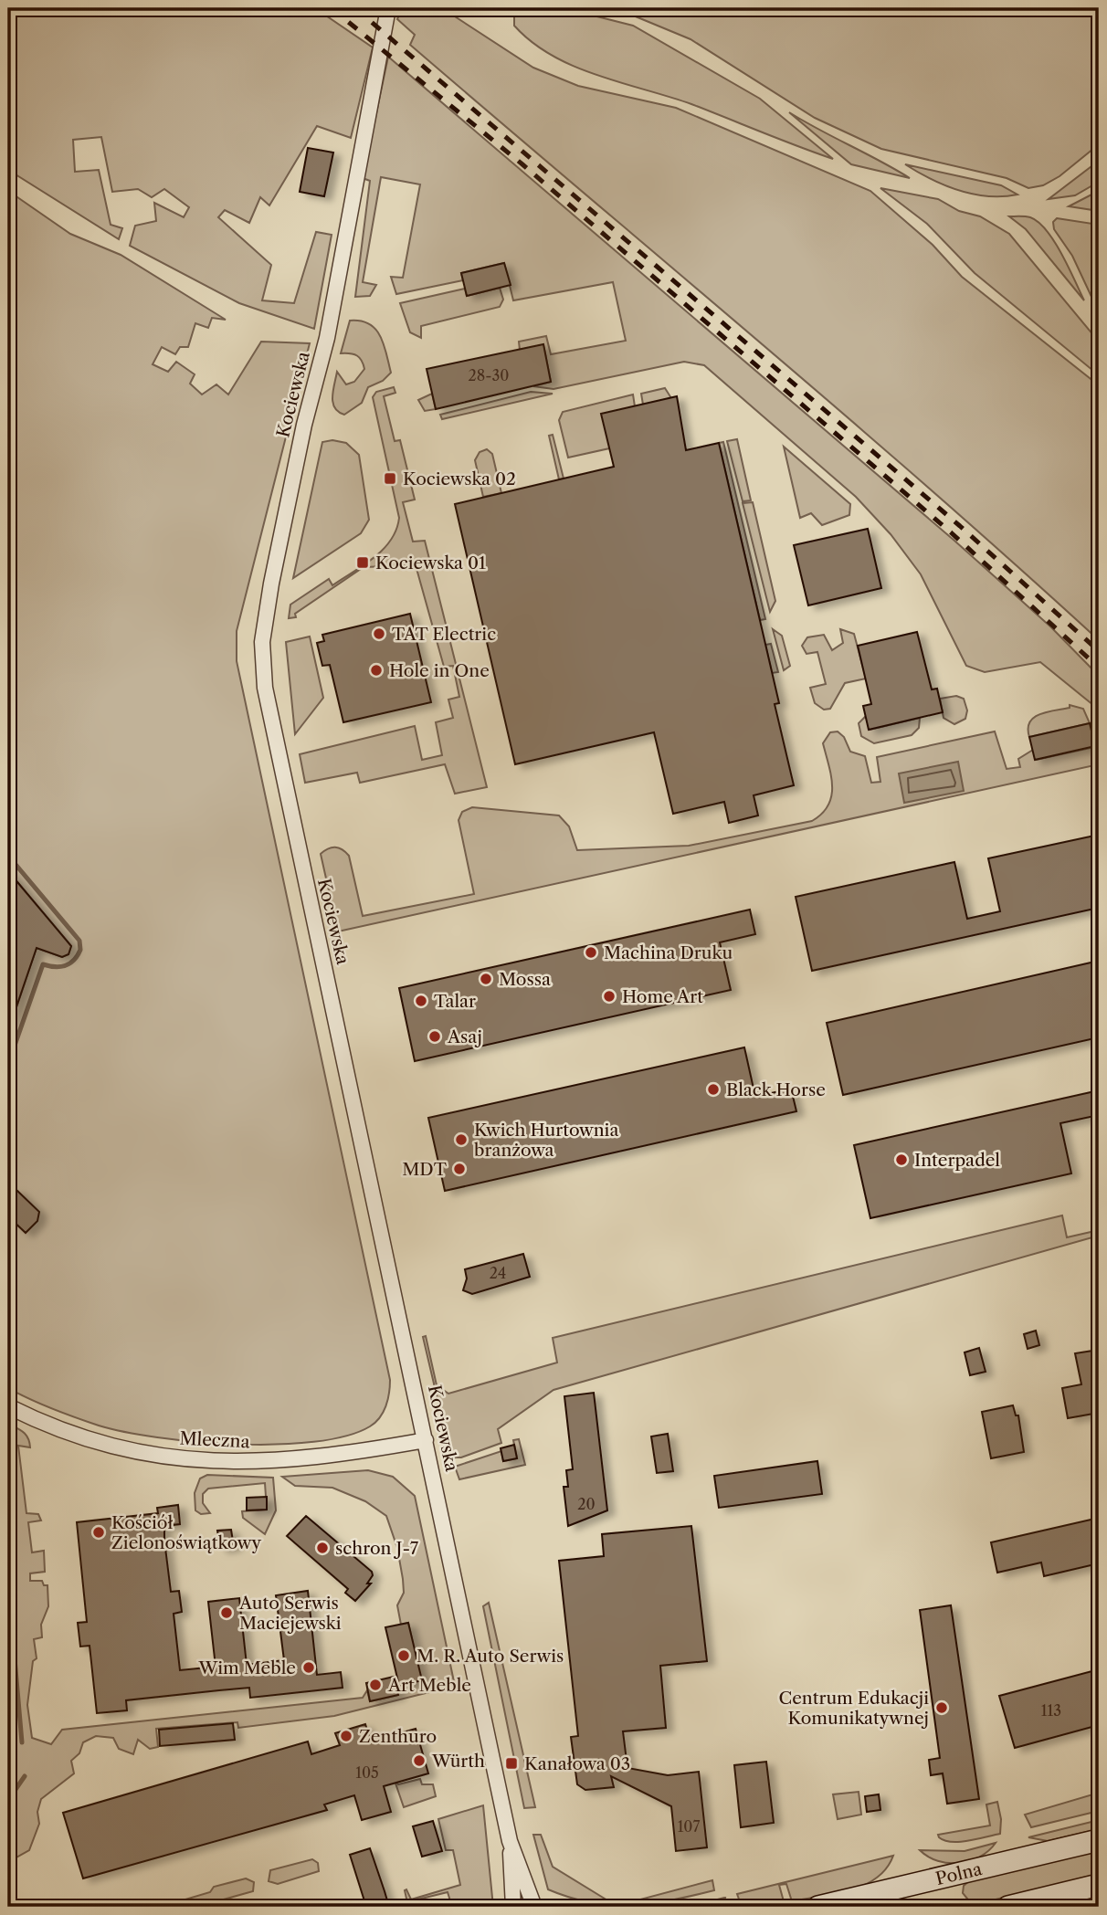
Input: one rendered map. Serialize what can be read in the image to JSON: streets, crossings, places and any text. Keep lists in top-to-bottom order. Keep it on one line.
{"streets":{"street":["Kociewska","Mleczna","Polna"]},"crossings":[["Kociewska","Mleczna"]],"places":{"transit":["Kociewska 02","Kociewska 01","Kanałowa 03"],"other":["TAT Electric","Hole in One","Machina Druku","Mossa","Home Art","Talar","Asaj","Black Horse","Kwich Hurtownia branżowa","Interpadel","MDT","Kościół Zielonoświątkowy","schron J-7","Auto Serwis Maciejewski","M. R. Auto Serwis","Wim Meble","Art Meble","Centrum Edukacji Komunikatywnej","Zenthuro","Würth"]},"house_numbers":["28-30","24","20","113","105","107"]}
